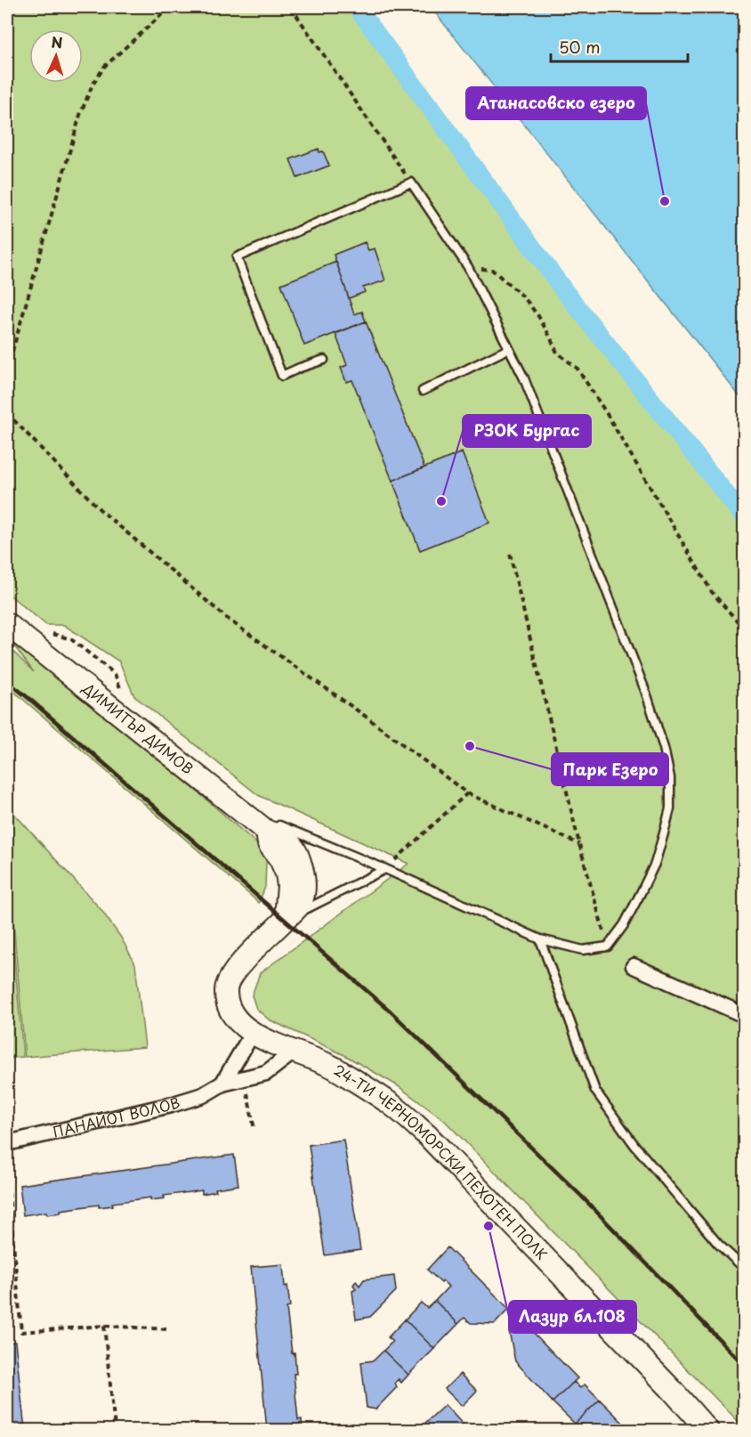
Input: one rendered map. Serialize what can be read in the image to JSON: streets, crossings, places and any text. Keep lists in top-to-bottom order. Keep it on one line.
{"streets":{"main road":["ДИМИТЪР ДИМОВ","24-ТИ ЧЕРНОМОРСКИ ПЕХОТЕН ПОЛК"],"street":["ПАНАЙОТ ВОЛОВ"]},"crossings":[["ДИМИТЪР ДИМОВ","24-ТИ ЧЕРНОМОРСКИ ПЕХОТЕН ПОЛК"],["ПАНАЙОТ ВОЛОВ","24-ТИ ЧЕРНОМОРСКИ ПЕХОТЕН ПОЛК"]],"places":["Атанасовско езеро","РЗОК Бургас","Парк Езеро","Лазур бл.108"],"scale_bar":"50 m","north":"top"}
